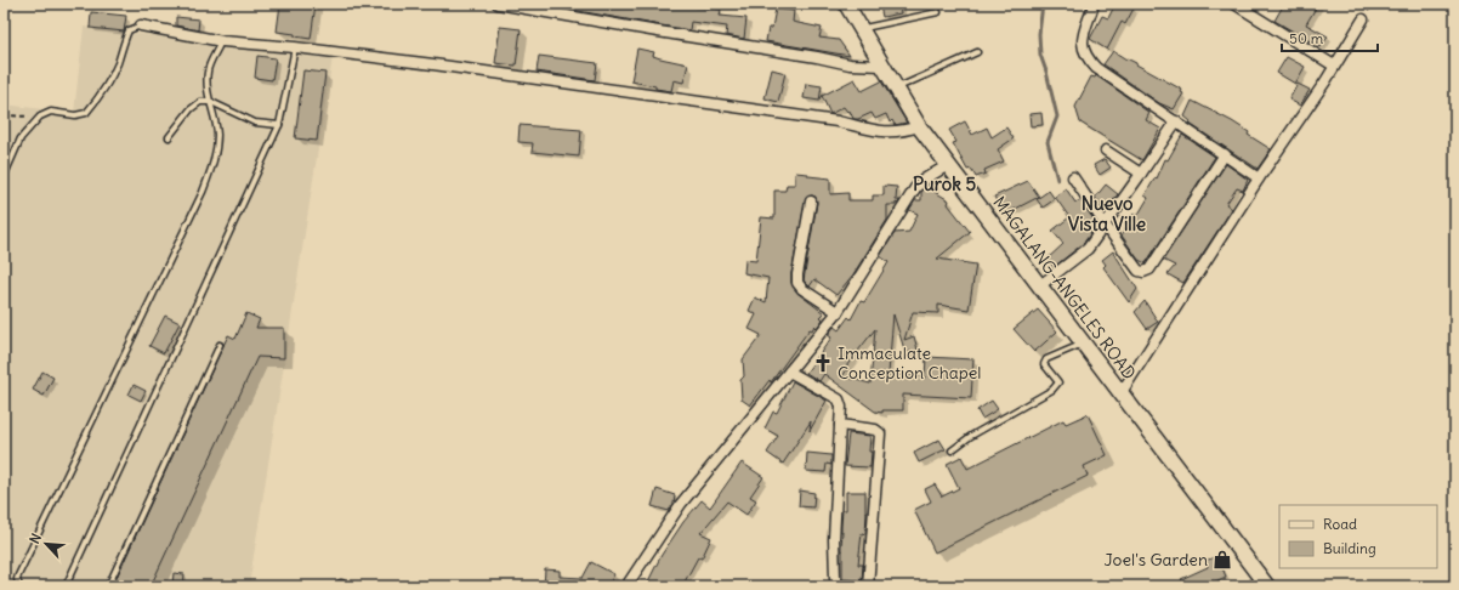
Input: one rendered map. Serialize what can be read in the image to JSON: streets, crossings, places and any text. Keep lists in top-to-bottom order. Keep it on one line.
{"streets":{"main road":["MAGALANG-ANGELES ROAD"]},"districts":["Purok 5","Nuevo Vista Ville"],"places":{"church":["Immaculate Conception Chapel"],"shop":["Joel's Garden"]},"legend":["Road","Building"],"scale_bar":"50 m","north":"top left"}
